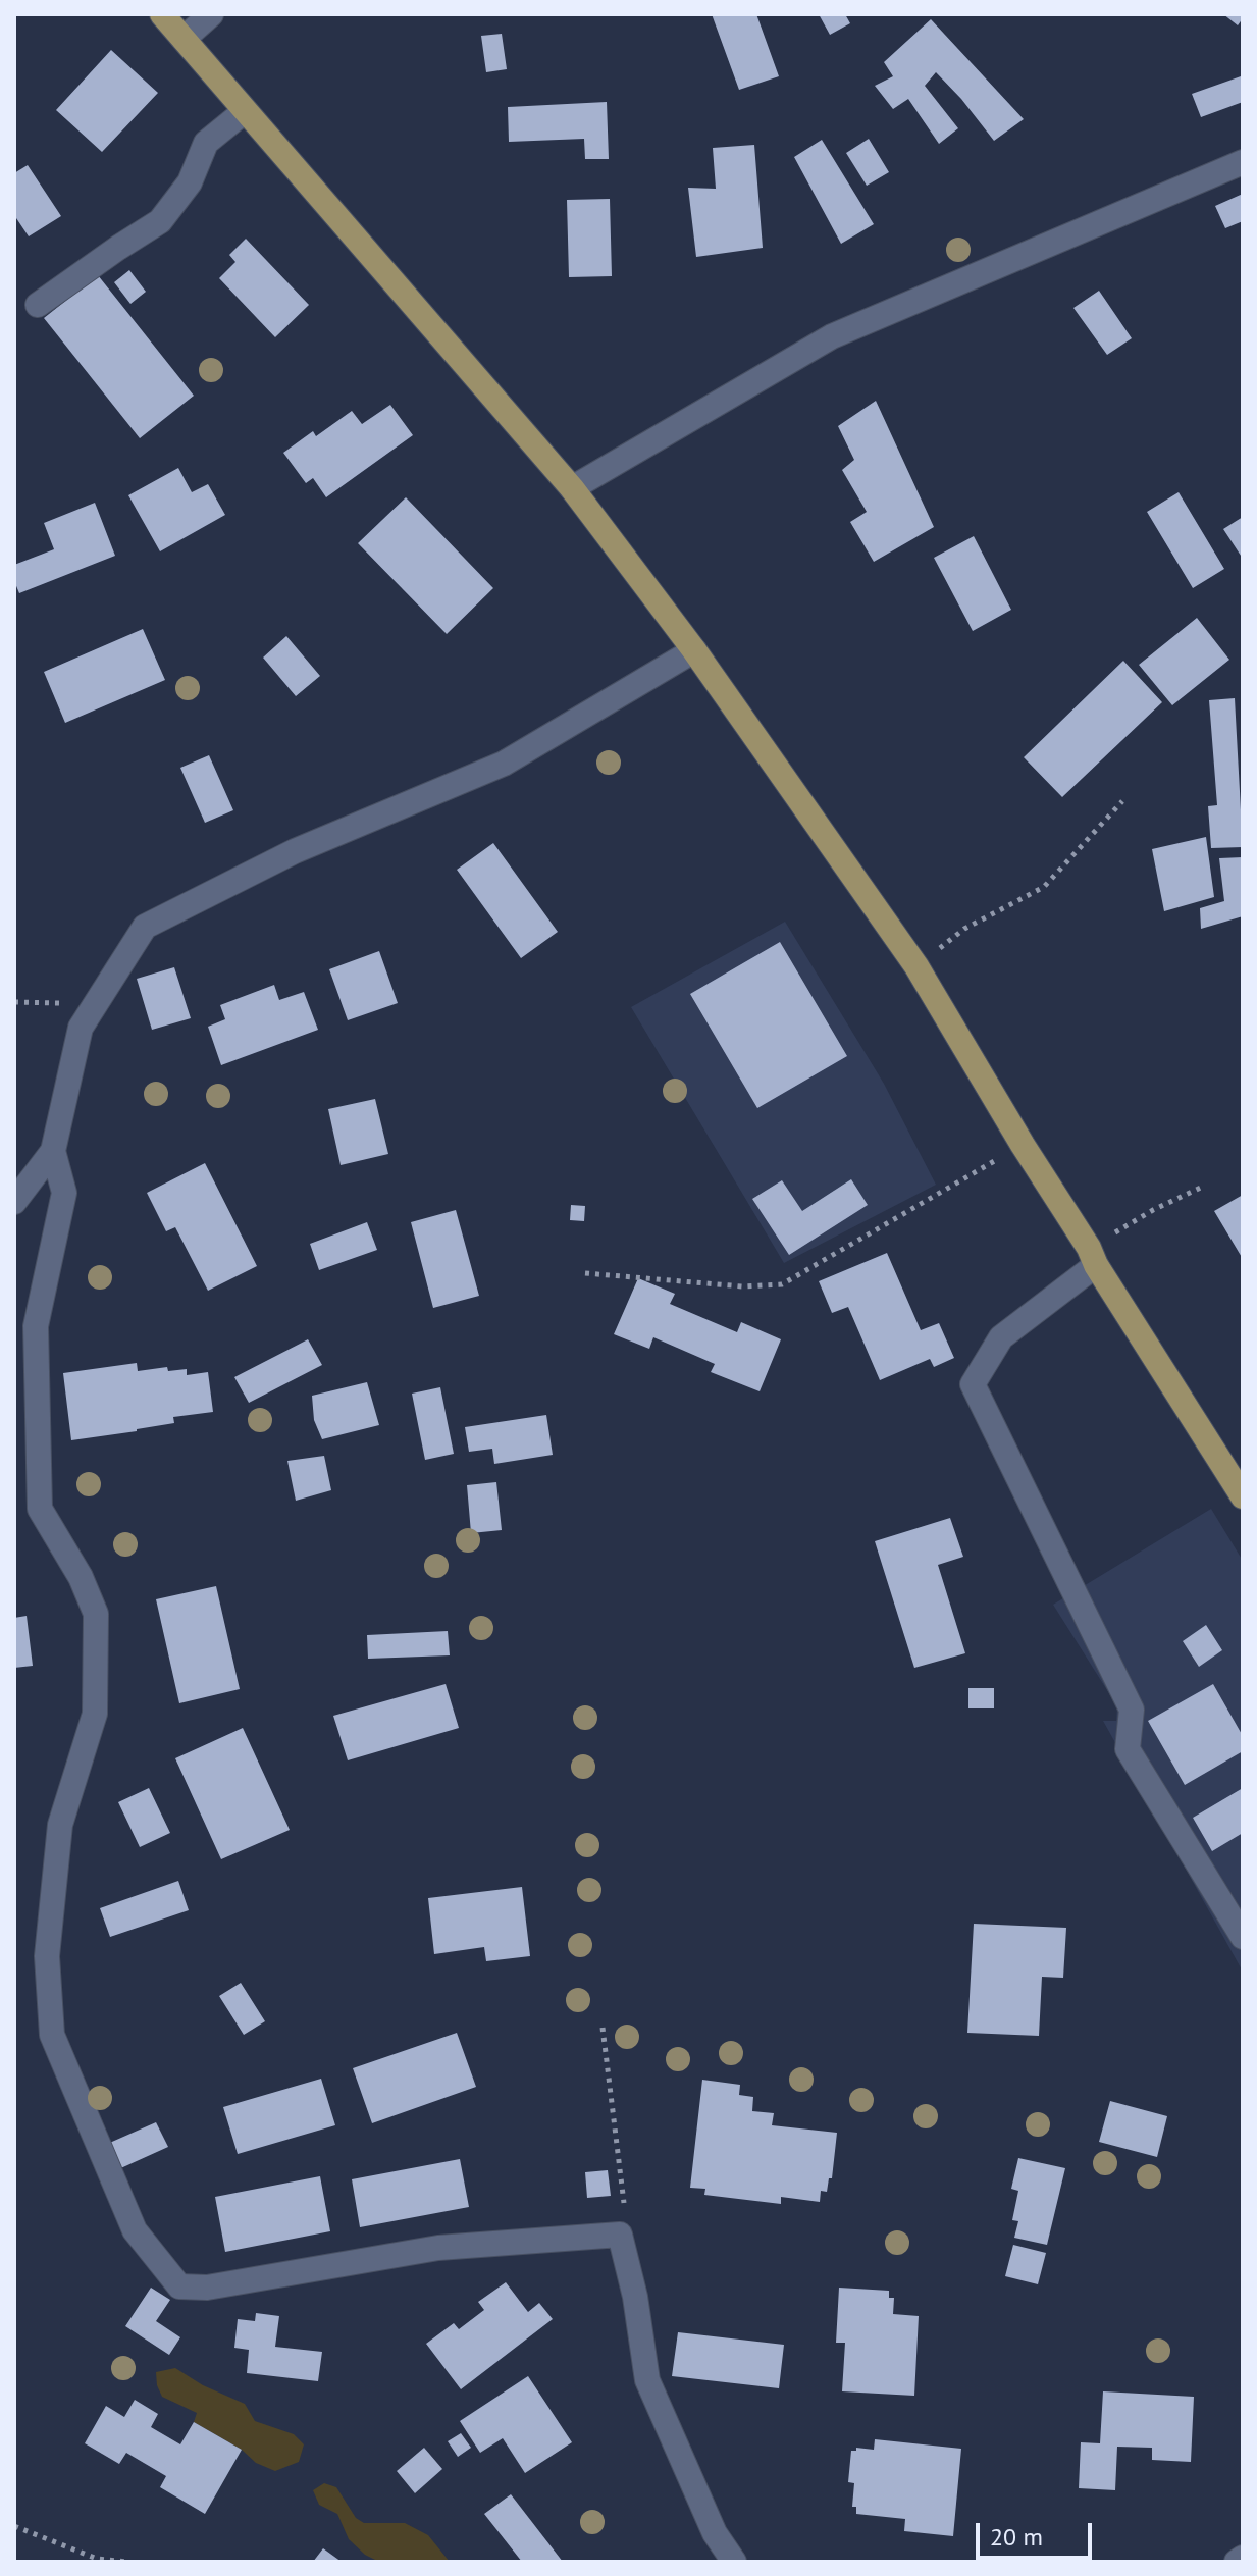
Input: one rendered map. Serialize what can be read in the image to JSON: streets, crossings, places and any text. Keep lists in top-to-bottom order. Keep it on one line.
{"scale_bar":"20 m"}
